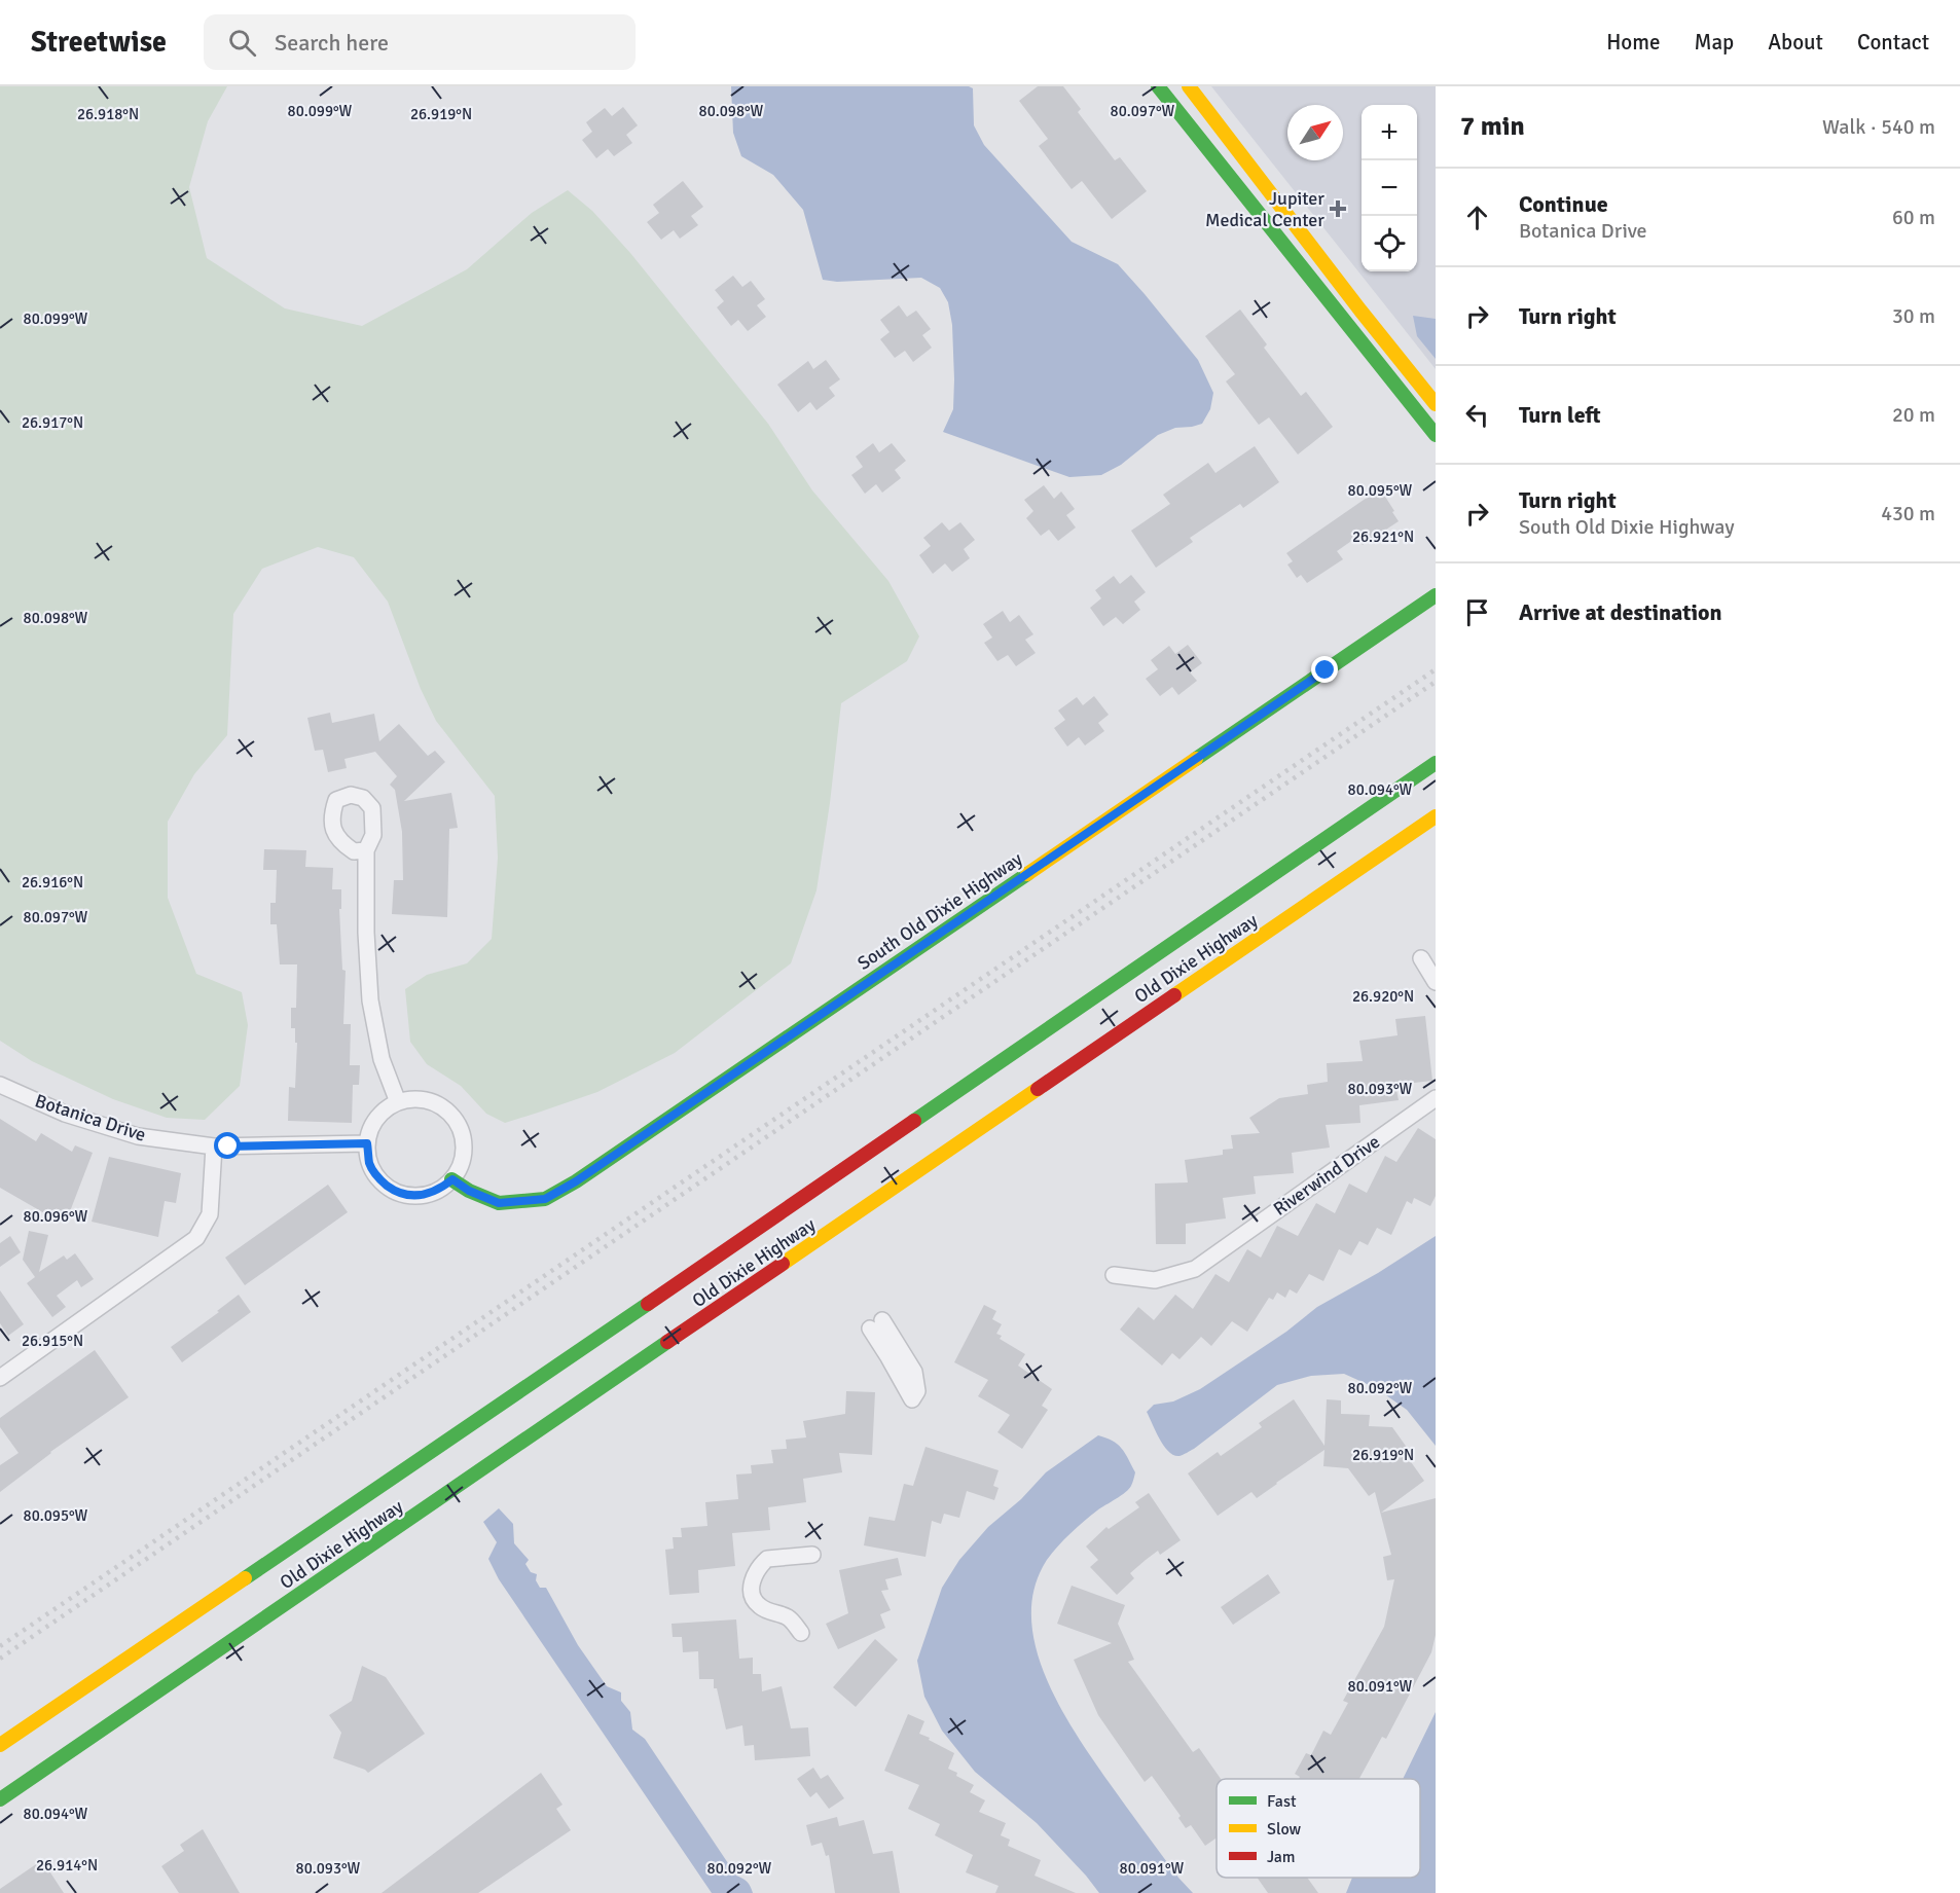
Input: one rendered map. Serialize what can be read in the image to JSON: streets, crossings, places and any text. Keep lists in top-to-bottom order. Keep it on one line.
{"streets":{"main road":["South Old Dixie Highway","Old Dixie Highway"],"street":["Botanica Drive","Riverwind Drive"]},"crossings":[["South Old Dixie Highway","Botanica Drive"]],"places":{"health":["Jupiter Medical Center"]},"legend":["Fast","Slow","Jam"],"north":"top right","page":{"header":"Streetwise","search":"Search here","nav":["Home","Map","About","Contact"],"heading":["7 min","Walk · 540 m"],"map_buttons":["+","−"],"list":[["Continue","Botanica Drive","60 m"],["Turn right","30 m"],["Turn left","20 m"],["Turn right","South Old Dixie Highway","430 m"],"Arrive at destination"]},"coordinates":["80.099°W","80.098°W","80.097°W","26.918°N","26.919°N","26.917°N","80.095°W","26.921°N","80.094°W","26.916°N","26.920°N","80.093°W","80.096°W","26.915°N","80.092°W","80.091°W","26.914°N"]}
